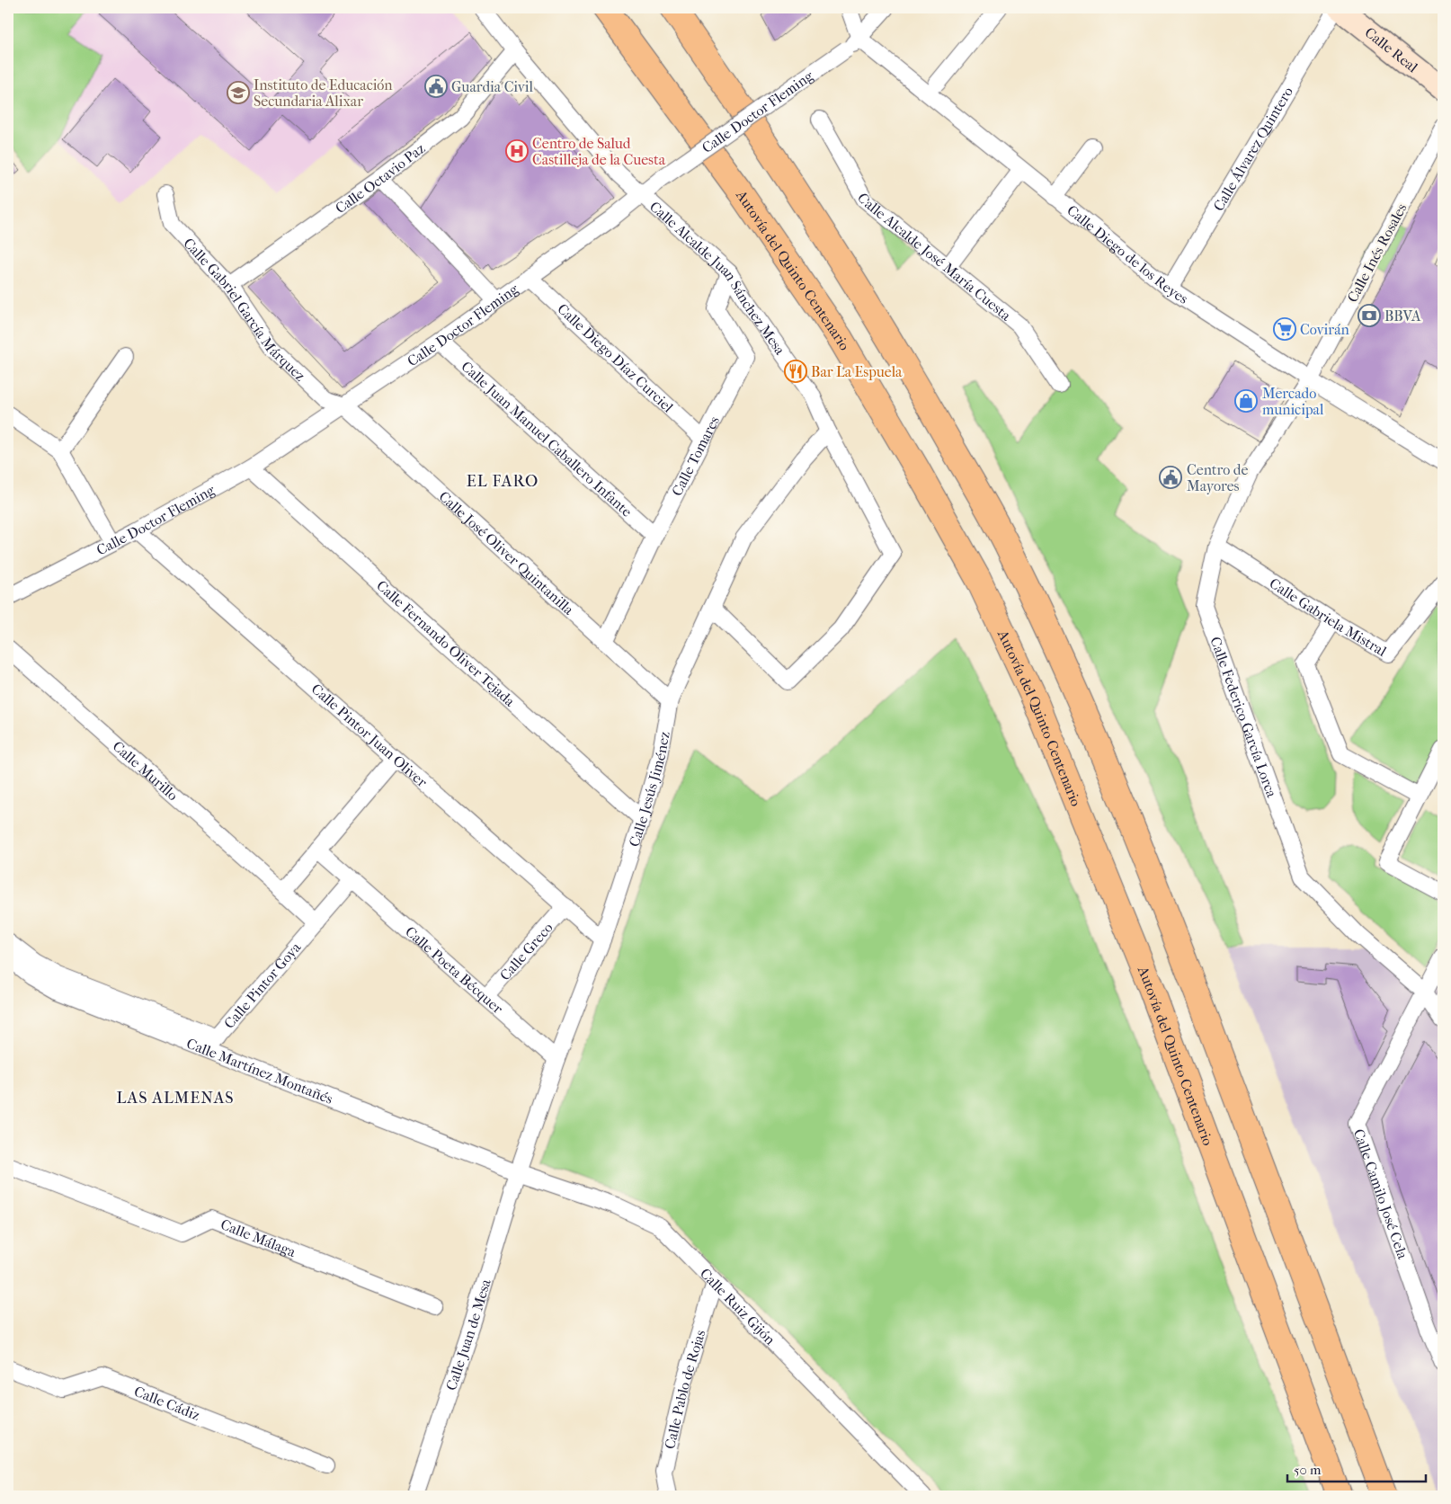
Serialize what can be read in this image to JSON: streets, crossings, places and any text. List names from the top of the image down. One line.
{"streets":{"highway":["Autovía del Quinto Centenario"],"main road":["Calle Real"],"street":["Calle Doctor Fleming","Calle Álvarez Quintero","Calle Octavio Paz","Calle Inés Rosales","Calle Diego de los Reyes","Calle Alcalde José María Cuesta","Calle Alcalde Juan Sánchez Mesa","Calle Gabriel García Márquez","Calle Diego Díaz Curciel","Calle Juan Manuel Caballero Infante","Calle Tomares","Calle José Oliver Quintanilla","Calle Gabriela Mistral","Calle Fernando Oliver Tejada","Calle Federico García Lorca","Calle Pintor Juan Oliver","Calle Murillo","Calle Jesús Jiménez","Calle Greco","Calle Poeta Bécquer","Calle Pintor Goya","Calle Martínez Montañés","Calle Camilo José Cela","Calle Málaga","Calle Ruiz Gijón","Calle Juan de Mesa","Calle Pablo de Rojas","Calle Cádiz"]},"crossings":[["Calle Real","Calle Álvarez Quintero"],["Calle Doctor Fleming","Calle Diego de los Reyes"],["Calle Doctor Fleming","Calle Alcalde Juan Sánchez Mesa"],["Calle Doctor Fleming","Calle Gabriel García Márquez"],["Calle Doctor Fleming","Calle Diego Díaz Curciel"],["Calle Doctor Fleming","Calle Juan Manuel Caballero Infante"],["Calle Doctor Fleming","Calle José Oliver Quintanilla"],["Calle Doctor Fleming","Calle Fernando Oliver Tejada"],["Calle Doctor Fleming","Calle Pintor Juan Oliver"],["Calle Álvarez Quintero","Calle Diego de los Reyes"],["Calle Octavio Paz","Calle Alcalde Juan Sánchez Mesa"],["Calle Octavio Paz","Calle Gabriel García Márquez"],["Calle Inés Rosales","Calle Diego de los Reyes"],["Calle Inés Rosales","Calle Federico García Lorca"],["Calle Diego de los Reyes","Calle Federico García Lorca"],["Calle Alcalde Juan Sánchez Mesa","Calle Tomares"],["Calle Alcalde Juan Sánchez Mesa","Calle Jesús Jiménez"],["Calle Gabriel García Márquez","Calle José Oliver Quintanilla"],["Calle Diego Díaz Curciel","Calle Tomares"],["Calle Juan Manuel Caballero Infante","Calle Tomares"],["Calle Tomares","Calle José Oliver Quintanilla"],["Calle José Oliver Quintanilla","Calle Jesús Jiménez"],["Calle Gabriela Mistral","Calle Federico García Lorca"],["Calle Fernando Oliver Tejada","Calle Jesús Jiménez"],["Calle Federico García Lorca","Calle Camilo José Cela"],["Calle Pintor Juan Oliver","Calle Jesús Jiménez"],["Calle Pintor Juan Oliver","Calle Greco"],["Calle Murillo","Calle Pintor Goya"],["Calle Jesús Jiménez","Calle Poeta Bécquer"],["Calle Jesús Jiménez","Calle Martínez Montañés"],["Calle Jesús Jiménez","Calle Ruiz Gijón"],["Calle Jesús Jiménez","Calle Juan de Mesa"],["Calle Greco","Calle Poeta Bécquer"],["Calle Poeta Bécquer","Calle Pintor Goya"],["Calle Pintor Goya","Calle Martínez Montañés"],["Calle Martínez Montañés","Calle Ruiz Gijón"],["Calle Martínez Montañés","Calle Juan de Mesa"],["Calle Ruiz Gijón","Calle Juan de Mesa"],["Calle Ruiz Gijón","Calle Pablo de Rojas"]],"districts":["EL FARO","LAS ALMENAS"],"places":{"public building":["Guardia Civil","Centro de Mayores"],"school or university":["Instituto de Educación Secundaria Alixar"],"hospital":["Centro de Salud Castilleja de la Cuesta"],"bank":["BBVA"],"supermarket":["Covirán"],"restaurant":["Bar La Espuela"],"shop":["Mercado municipal"]},"scale_bar":"50 m"}
